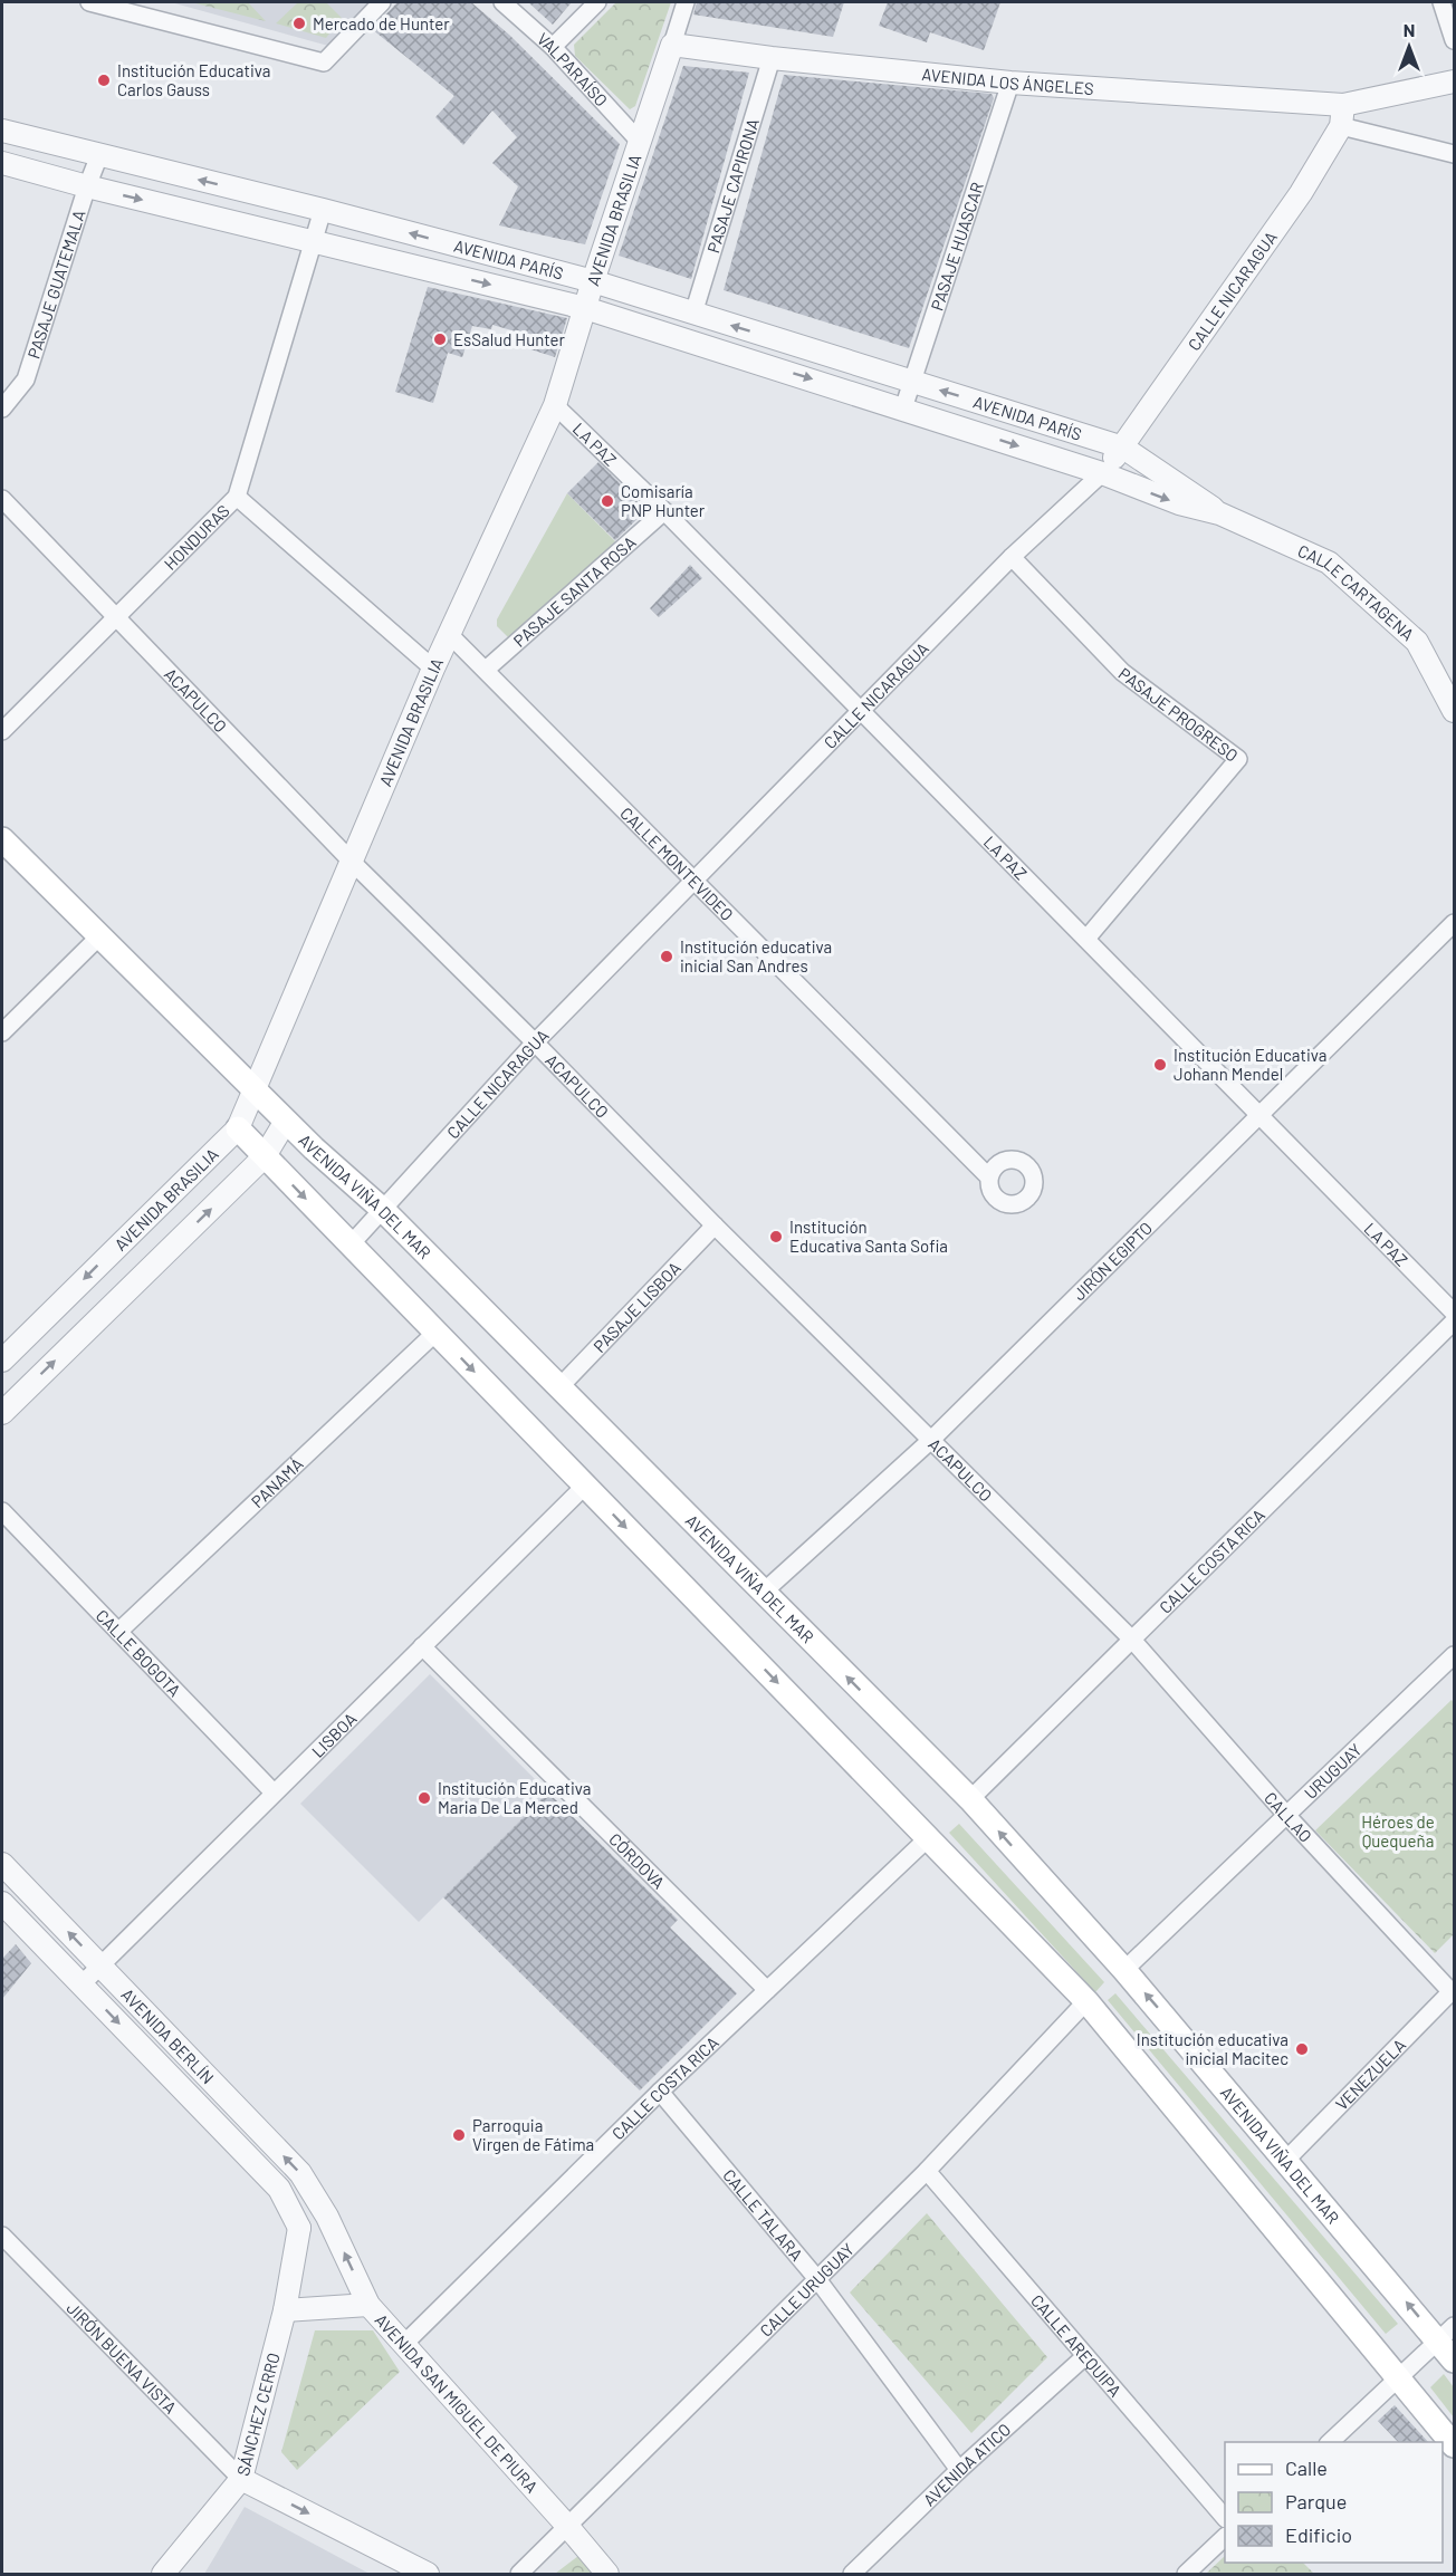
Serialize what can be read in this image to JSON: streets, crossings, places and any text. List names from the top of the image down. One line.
{"streets":{"main road":["AVENIDA VIÑA DEL MAR"],"street":["VALPARAÍSO","AVENIDA LOS ÁNGELES","PASAJE CAPIRONA","AVENIDA BRASILIA","PASAJE HUASCAR","AVENIDA PARÍS","PASAJE GUATEMALA","CALLE NICARAGUA","LA PAZ","HONDURAS","PASAJE SANTA ROSA","CALLE CARTAGENA","ACAPULCO","PASAJE PROGRESO","CALLE MONTEVIDEO","JIRÓN EGIPTO","PASAJE LISBOA","PANAMÁ","CALLE COSTA RICA","CALLE BOGOTA","LISBOA","URUGUAY","CALLAO","CÓRDOVA","AVENIDA BERLÍN","VENEZUELA","CALLE TALARA","CALLE URUGUAY","CALLE AREQUIPA","JIRÓN BUENA VISTA","AVENIDA SAN MIGUEL DE PIURA","SÁNCHEZ CERRO","AVENIDA ATICO"]},"crossings":[["VALPARAÍSO","AVENIDA BRASILIA"],["AVENIDA LOS ÁNGELES","PASAJE CAPIRONA"],["AVENIDA LOS ÁNGELES","AVENIDA BRASILIA"],["AVENIDA LOS ÁNGELES","PASAJE HUASCAR"],["AVENIDA LOS ÁNGELES","CALLE NICARAGUA"],["PASAJE CAPIRONA","AVENIDA PARÍS"],["AVENIDA BRASILIA","AVENIDA PARÍS"],["AVENIDA BRASILIA","LA PAZ"],["AVENIDA BRASILIA","ACAPULCO"],["AVENIDA BRASILIA","CALLE MONTEVIDEO"],["AVENIDA BRASILIA","AVENIDA VIÑA DEL MAR"],["PASAJE HUASCAR","AVENIDA PARÍS"],["AVENIDA PARÍS","PASAJE GUATEMALA"],["AVENIDA PARÍS","CALLE NICARAGUA"],["AVENIDA PARÍS","HONDURAS"],["AVENIDA PARÍS","CALLE CARTAGENA"],["CALLE NICARAGUA","LA PAZ"],["CALLE NICARAGUA","CALLE CARTAGENA"],["CALLE NICARAGUA","ACAPULCO"],["CALLE NICARAGUA","PASAJE PROGRESO"],["CALLE NICARAGUA","CALLE MONTEVIDEO"],["CALLE NICARAGUA","AVENIDA VIÑA DEL MAR"],["LA PAZ","PASAJE SANTA ROSA"],["LA PAZ","PASAJE PROGRESO"],["LA PAZ","JIRÓN EGIPTO"],["HONDURAS","ACAPULCO"],["PASAJE SANTA ROSA","CALLE MONTEVIDEO"],["ACAPULCO","JIRÓN EGIPTO"],["ACAPULCO","PASAJE LISBOA"],["ACAPULCO","CALLE COSTA RICA"],["ACAPULCO","CALLAO"],["AVENIDA VIÑA DEL MAR","JIRÓN EGIPTO"],["AVENIDA VIÑA DEL MAR","PASAJE LISBOA"],["AVENIDA VIÑA DEL MAR","CALLE COSTA RICA"],["AVENIDA VIÑA DEL MAR","URUGUAY"],["AVENIDA VIÑA DEL MAR","VENEZUELA"],["PANAMÁ","CALLE BOGOTA"],["CALLE COSTA RICA","CALLAO"],["CALLE COSTA RICA","CÓRDOVA"],["CALLE COSTA RICA","CALLE TALARA"],["CALLE COSTA RICA","AVENIDA SAN MIGUEL DE PIURA"],["CALLE BOGOTA","LISBOA"],["LISBOA","CÓRDOVA"],["LISBOA","AVENIDA BERLÍN"],["URUGUAY","CALLAO"],["CALLAO","VENEZUELA"],["AVENIDA BERLÍN","AVENIDA SAN MIGUEL DE PIURA"],["AVENIDA BERLÍN","SÁNCHEZ CERRO"],["CALLE TALARA","CALLE URUGUAY"],["CALLE TALARA","AVENIDA ATICO"],["CALLE URUGUAY","CALLE AREQUIPA"],["CALLE URUGUAY","AVENIDA SAN MIGUEL DE PIURA"],["CALLE AREQUIPA","AVENIDA ATICO"],["JIRÓN BUENA VISTA","SÁNCHEZ CERRO"]],"parks":["Héroes de Quequeña"],"places":["Mercado de Hunter","Institución Educativa Carlos Gauss","EsSalud Hunter","Comisaría PNP Hunter","Institución educativa inicial San Andres","Institución Educativa Johann Mendel","Institución Educativa Santa Sofia","Institución Educativa Maria De La Merced","Institución educativa inicial Macitec","Parroquia Virgen de Fátima"],"legend":["Calle","Parque","Edificio"],"north":"top"}
